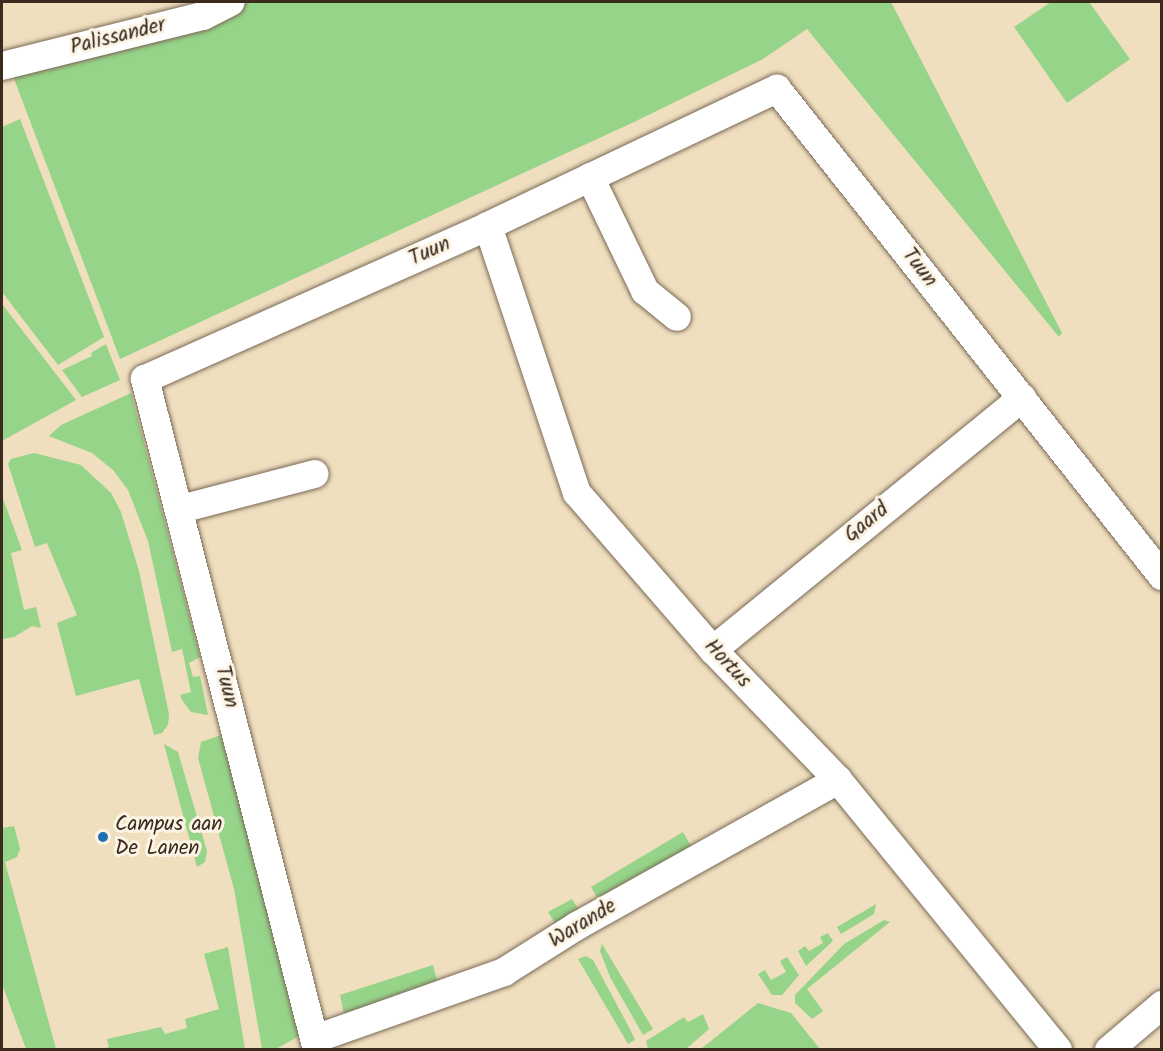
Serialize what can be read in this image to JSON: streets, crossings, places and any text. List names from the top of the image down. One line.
{"streets":{"street":["Palissander","Tuun","Gaard","Hortus","Warande"]},"crossings":[["Tuun","Gaard"],["Tuun","Hortus"],["Tuun","Warande"],["Gaard","Hortus"],["Hortus","Warande"]],"places":["Campus aan De Lanen"]}
